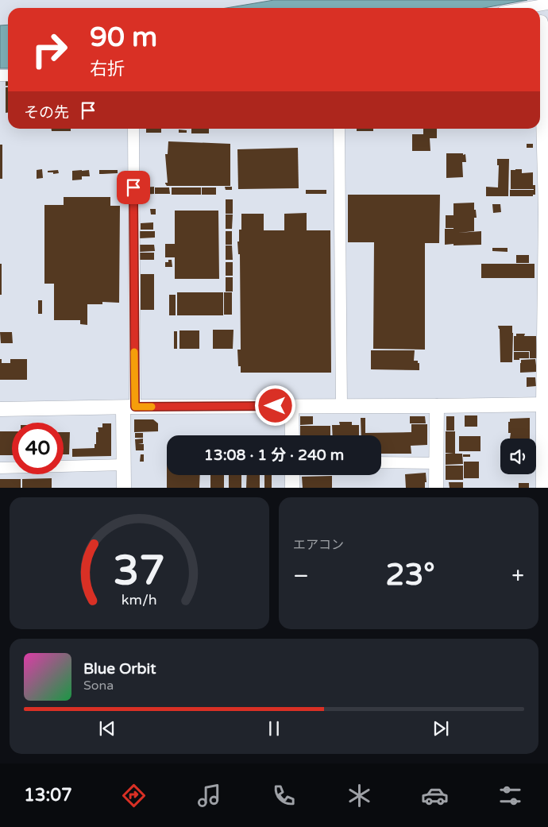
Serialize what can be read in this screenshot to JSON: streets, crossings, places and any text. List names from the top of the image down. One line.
{"page":{"turn":["90 m","右折"],"then":"その先","limit":"40","trip":"13:08 · 1 分 · 240 m","tile":"エアコン","heat":["−","23°","+"],"song":["Blue Orbit","Sona"],"tabs":"13:07","gauge":["37","km/h"]}}
